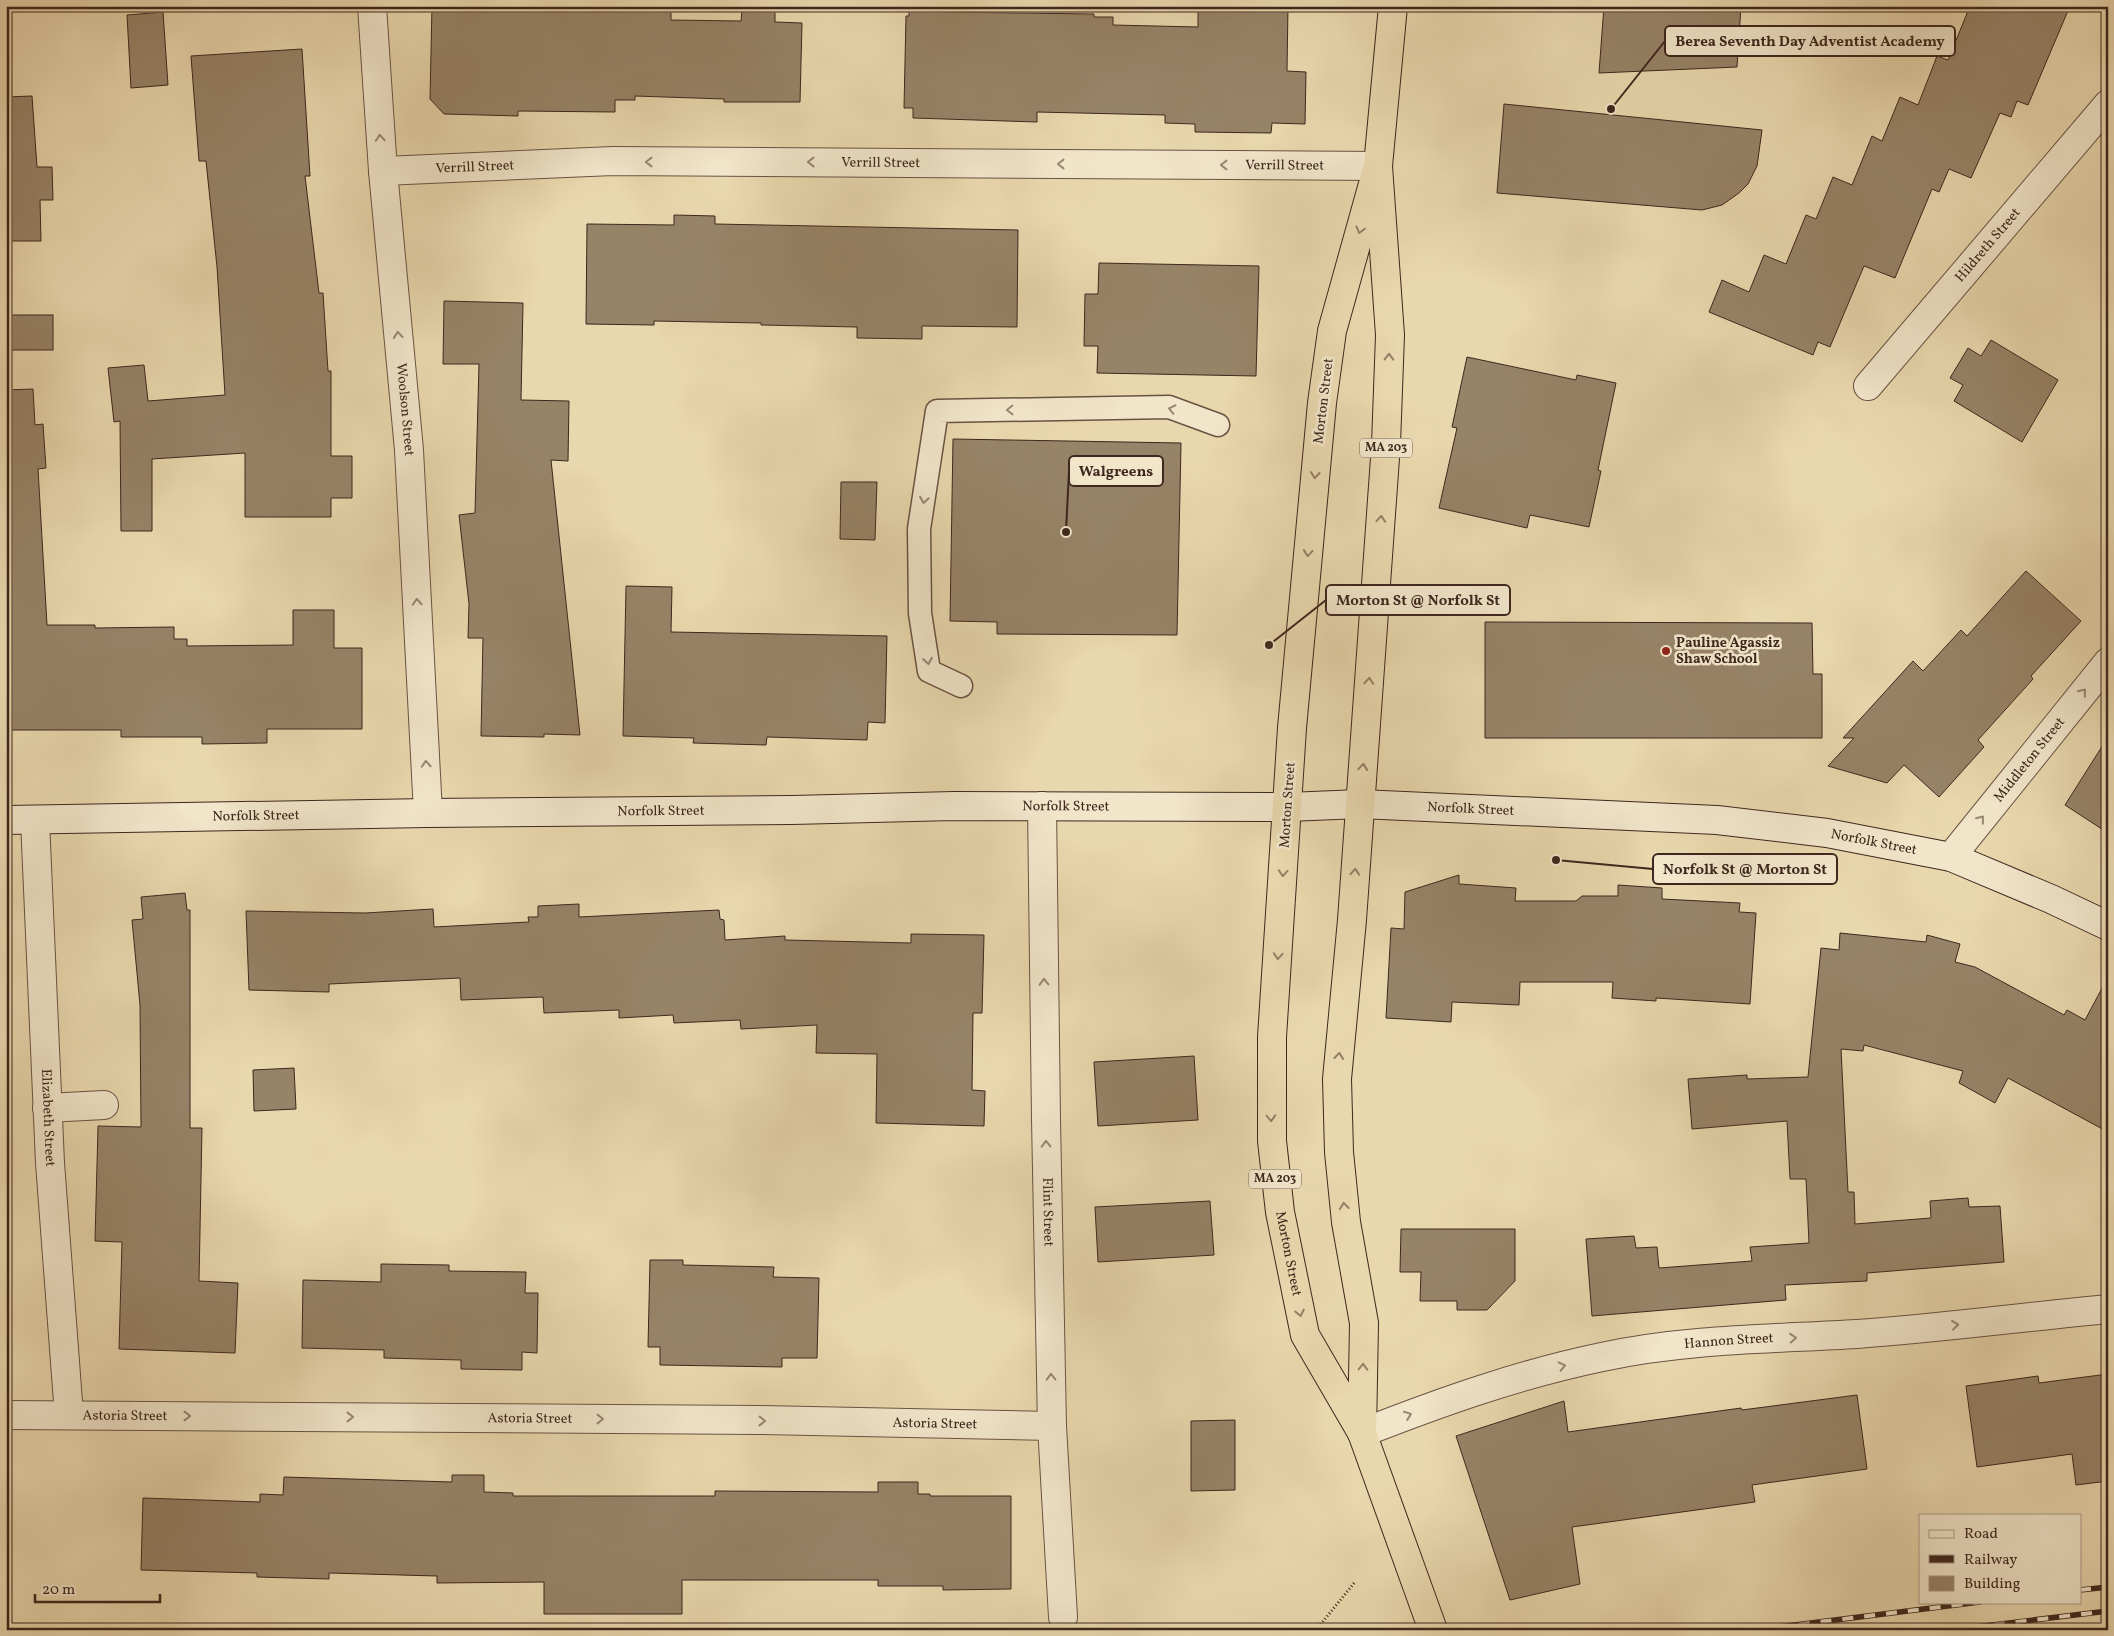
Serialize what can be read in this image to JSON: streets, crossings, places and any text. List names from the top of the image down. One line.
{"streets":{"highway":["Morton Street","MA 203"],"street":["Verrill Street","Hildreth Street","Woolson Street","Middleton Street","Norfolk Street","Elizabeth Street","Flint Street","Hannon Street","Astoria Street"]},"crossings":[["Verrill Street","Morton Street"],["Verrill Street","Woolson Street"],["Morton Street","Norfolk Street"],["Morton Street","Hannon Street"],["Woolson Street","Norfolk Street"],["Middleton Street","Norfolk Street"],["Norfolk Street","Elizabeth Street"],["Norfolk Street","Flint Street"],["Elizabeth Street","Astoria Street"],["Flint Street","Astoria Street"]],"one_way":["Verrill Street","Woolson Street","Middleton Street","Flint Street","Hannon Street","Astoria Street"],"places":["Berea Seventh Day Adventist Academy","Walgreens","Morton St @ Norfolk St","Pauline Agassiz Shaw School","Norfolk St @ Morton St"],"legend":["Road","Railway","Building"],"scale_bar":"20 m"}
